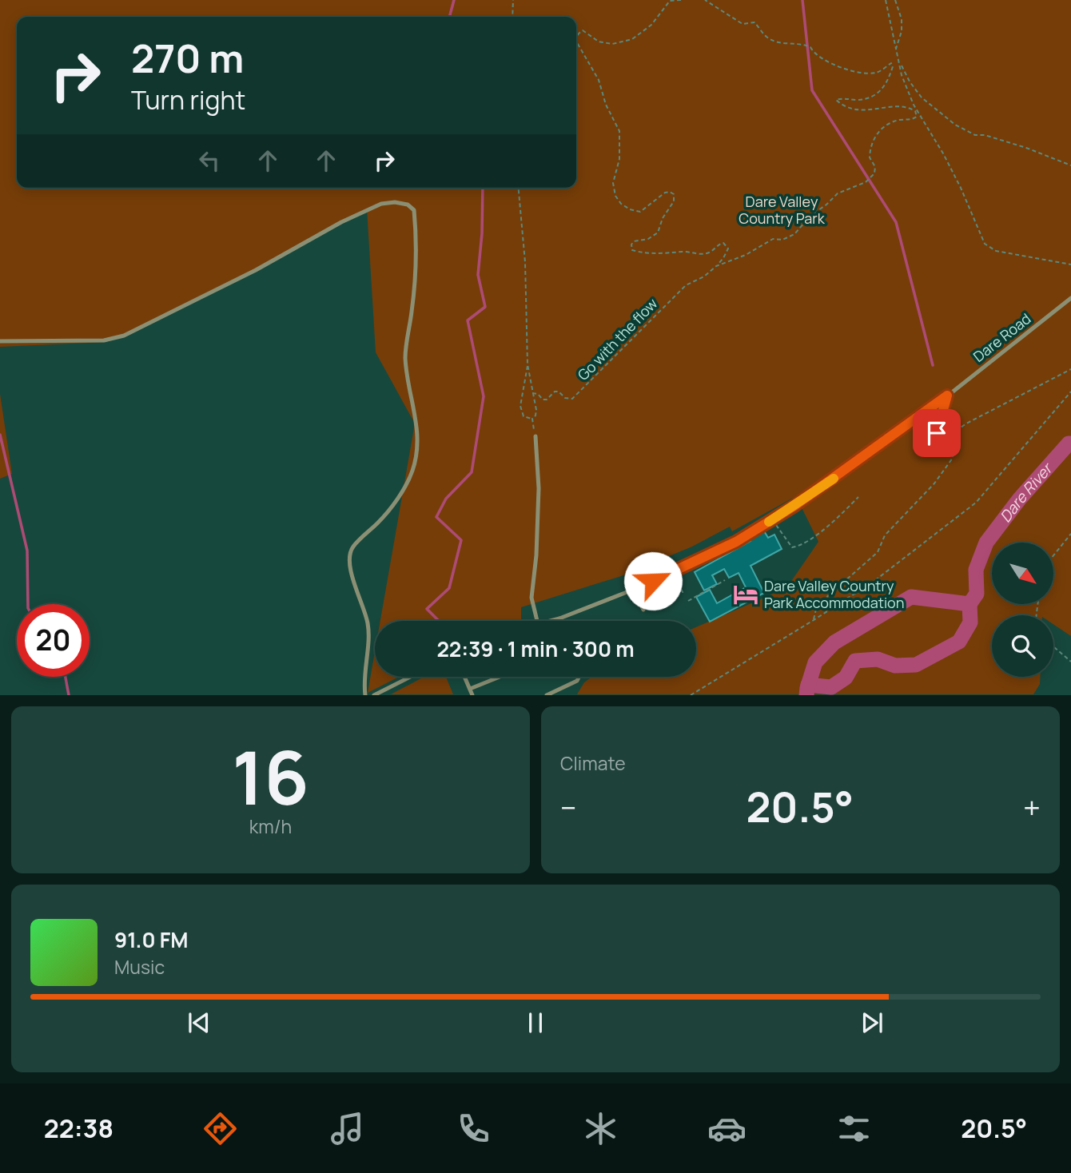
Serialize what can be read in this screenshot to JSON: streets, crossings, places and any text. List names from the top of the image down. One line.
{"streets":{"lane":["Dare Road"],"path":["Go with the flow"]},"water":["Dare River"],"parks":["Dare Valley Country Park"],"places":{"hotel":["Dare Valley Country Park Accommodation"]},"north":"bottom right","page":{"turn":["270 m","Turn right"],"limit":"20","trip":"22:39 · 1 min · 300 m","tile":[["16","km/h"],"Climate"],"heat":["−","20.5°","+"],"song":["91.0 FM","Music"],"tabs":["22:38","20.5°"]}}
